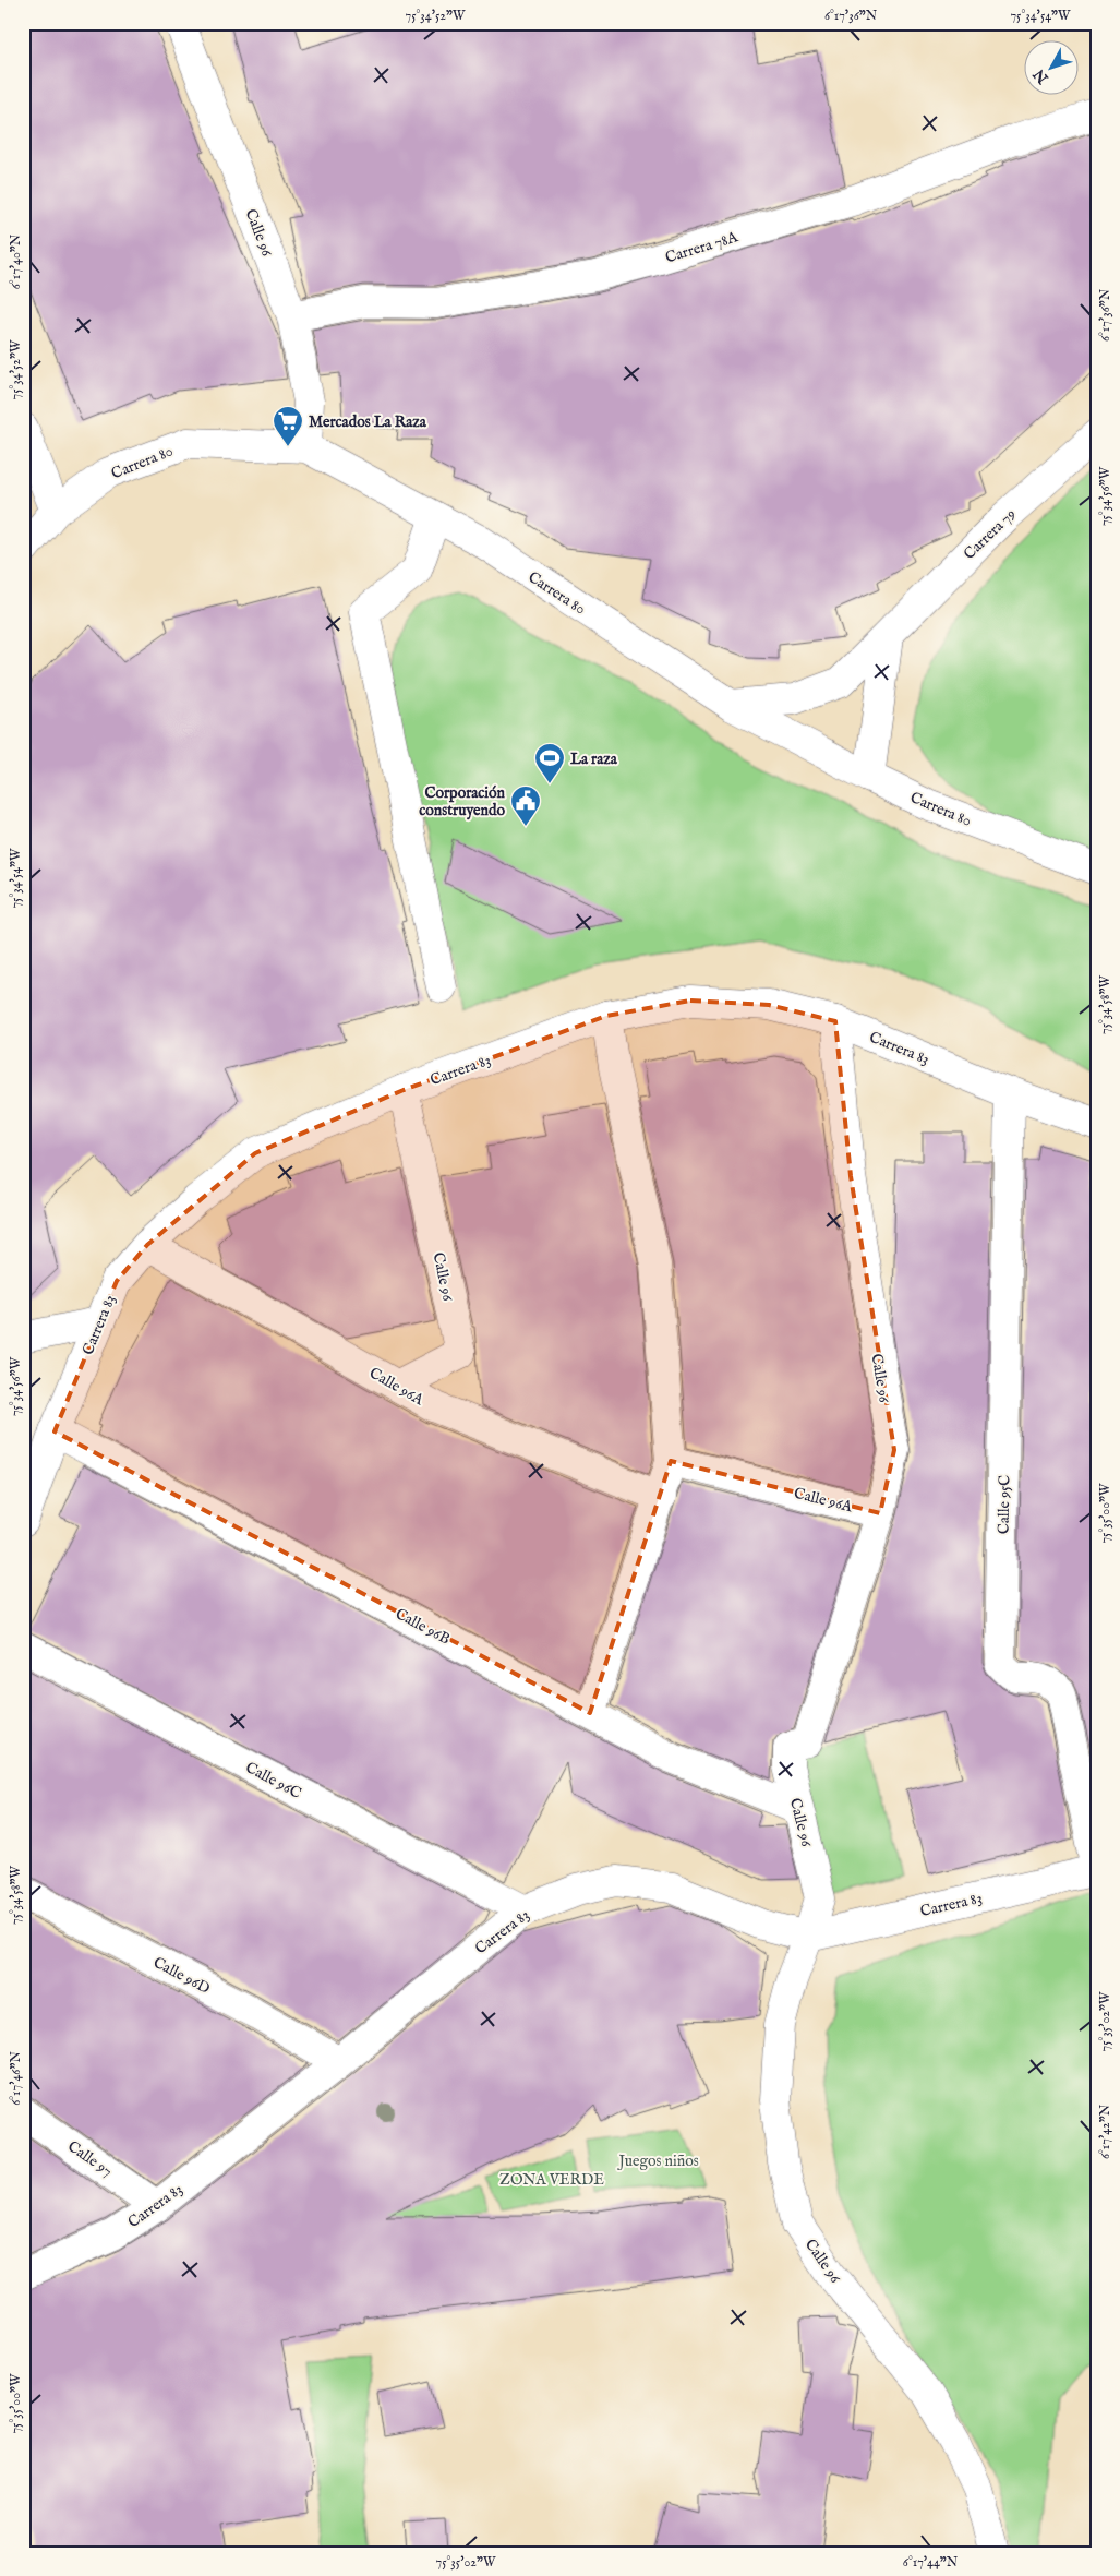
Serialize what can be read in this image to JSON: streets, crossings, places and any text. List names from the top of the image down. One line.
{"streets":{"street":["Calle 96","Carrera 78A","Carrera 80","Carrera 79","Carrera 83","Calle 96A","Calle 95C","Calle 96B","Calle 96C","Calle 96D","Calle 97"]},"crossings":[["Calle 96","Carrera 78A"],["Calle 96","Carrera 80"],["Calle 96","Carrera 83"],["Calle 96","Calle 96A"],["Calle 96","Calle 96B"],["Carrera 80","Carrera 79"],["Carrera 83","Calle 96A"],["Carrera 83","Calle 95C"],["Carrera 83","Calle 96B"],["Carrera 83","Calle 96C"],["Carrera 83","Calle 96D"],["Carrera 83","Calle 97"]],"parks":["Juegos niños","ZONA VERDE"],"places":{"supermarket":["Mercados La Raza"],"sports":["La raza"],"public building":["Corporación construyendo"]},"north":"bottom left","coordinates":["75°34'52\"W","6°17'36\"N","75°34'54\"W","6°17'40\"N","75°34'56\"W","75°34'58\"W","75°35'00\"W","75°35'02\"W","6°17'46\"N","6°17'42\"N","6°17'44\"N"]}
